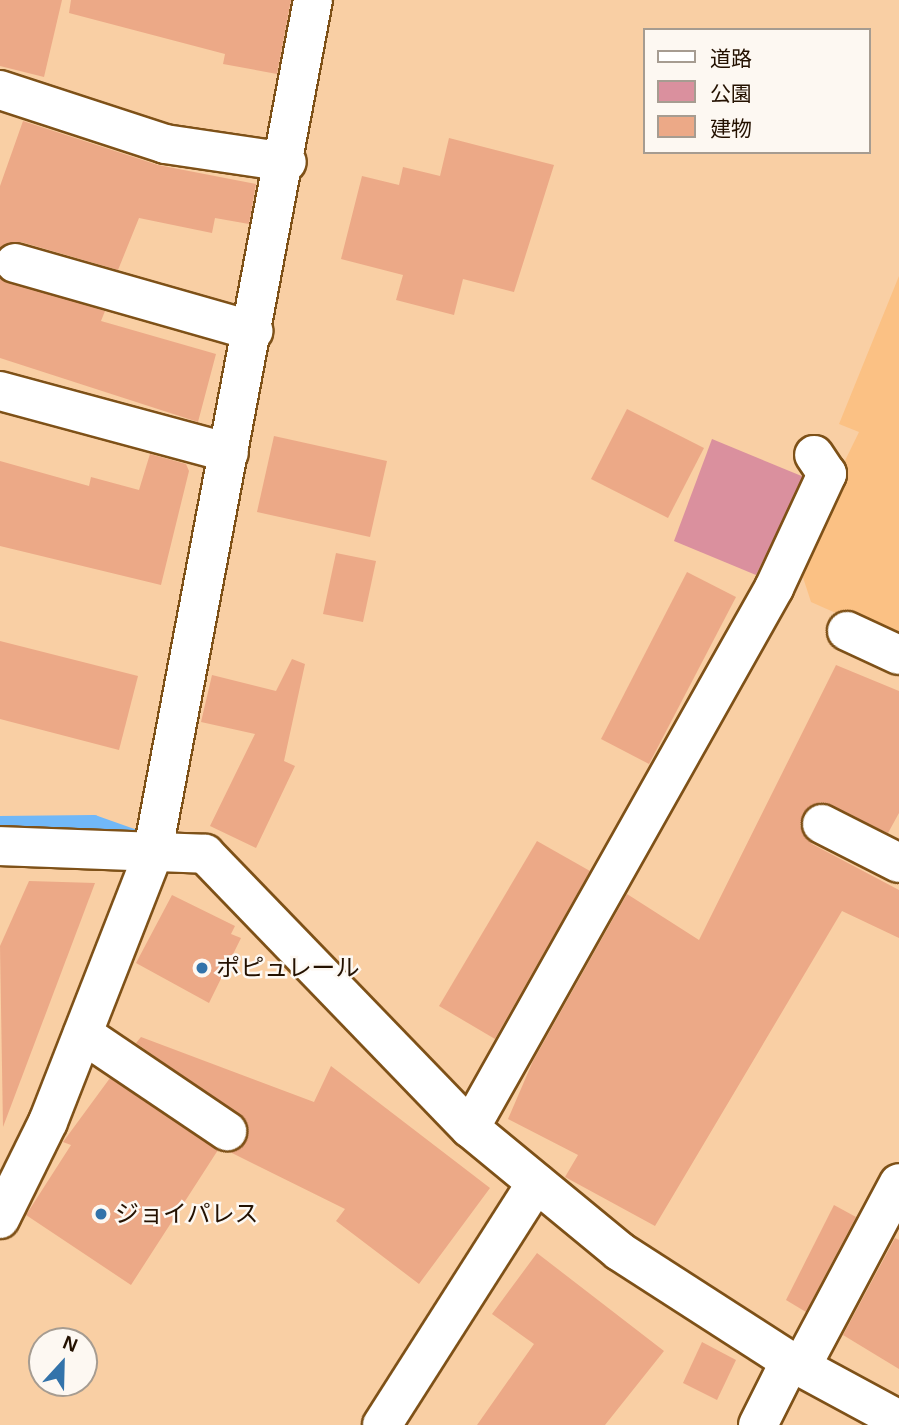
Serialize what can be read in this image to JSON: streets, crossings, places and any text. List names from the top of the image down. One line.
{"places":["ポピュレール","ジョイパレス"],"legend":["道路","公園","建物"],"north":"top"}
